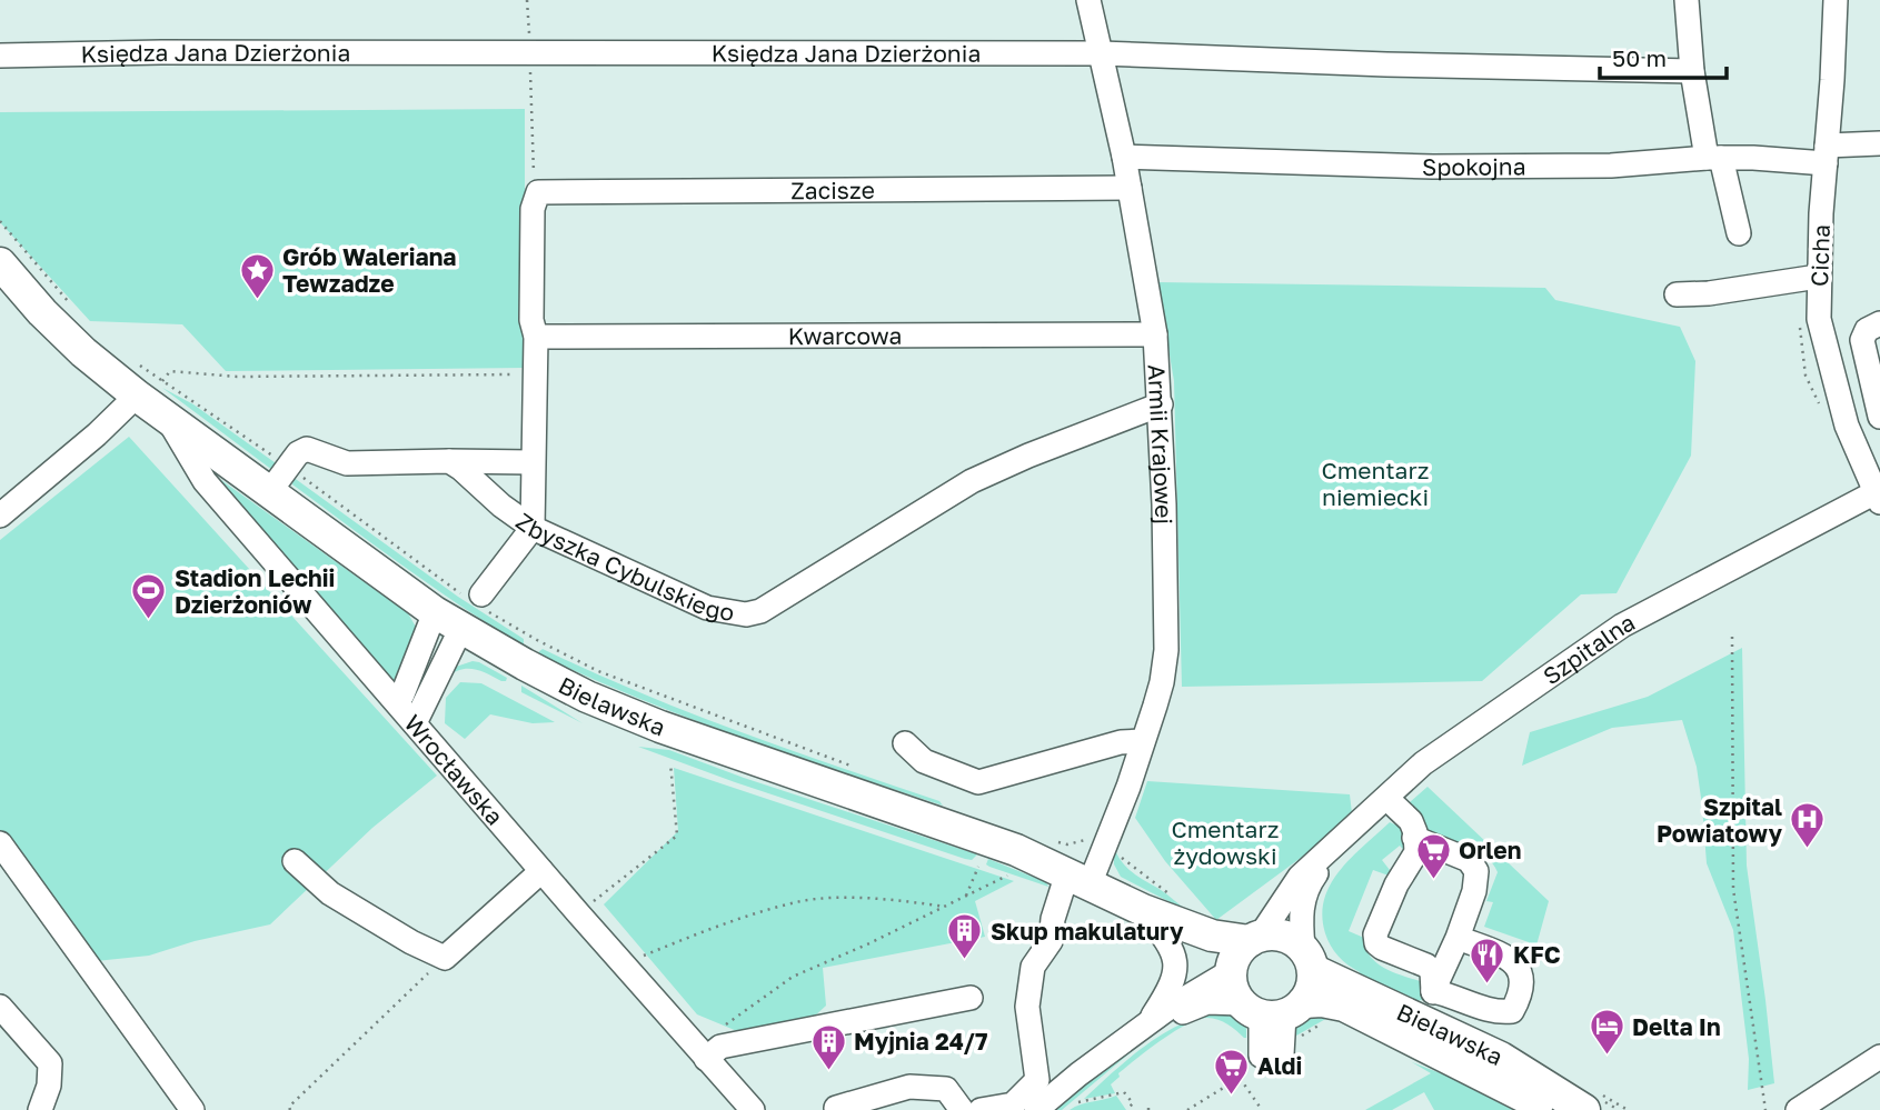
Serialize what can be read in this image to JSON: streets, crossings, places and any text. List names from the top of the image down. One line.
{"streets":{"main road":["Bielawska"],"street":["Księdza Jana Dzierżonia","Spokojna","Zacisze","Cicha","Kwarcowa","Armii Krajowej","Zbyszka Cybulskiego","Szpitalna","Wrocławska"]},"crossings":[["Księdza Jana Dzierżonia","Armii Krajowej"],["Spokojna","Cicha"],["Spokojna","Armii Krajowej"],["Zacisze","Armii Krajowej"],["Cicha","Szpitalna"],["Kwarcowa","Armii Krajowej"],["Armii Krajowej","Zbyszka Cybulskiego"],["Armii Krajowej","Bielawska"],["Szpitalna","Bielawska"],["Bielawska","Wrocławska"]],"parks":["Cmentarz niemiecki","Cmentarz żydowski"],"places":{"place":["Grób Waleriana Tewzadze"],"sports":["Stadion Lechii Dzierżoniów"],"hospital":["Szpital Powiatowy"],"supermarket":["Orlen","Aldi"],"building":["Skup makulatury","Myjnia 24/7"],"restaurant":["KFC"],"hotel":["Delta In"]},"scale_bar":"50 m"}
